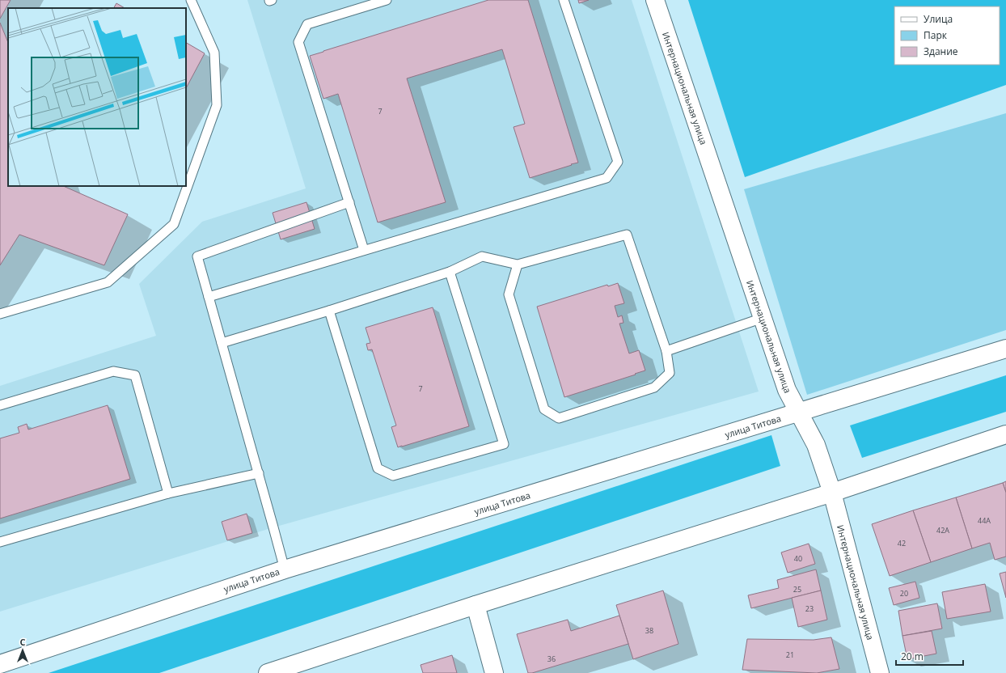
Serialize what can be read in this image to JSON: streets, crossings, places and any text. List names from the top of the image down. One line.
{"streets":{"street":["Интернациональная улица","улица Титова"]},"crossings":[["Интернациональная улица","улица Титова"]],"house_numbers":["7","7","44А","42А","42","40","25","20","23","38","21","36"],"legend":["Улица","Парк","Здание"],"scale_bar":"20 m","north":"top"}
